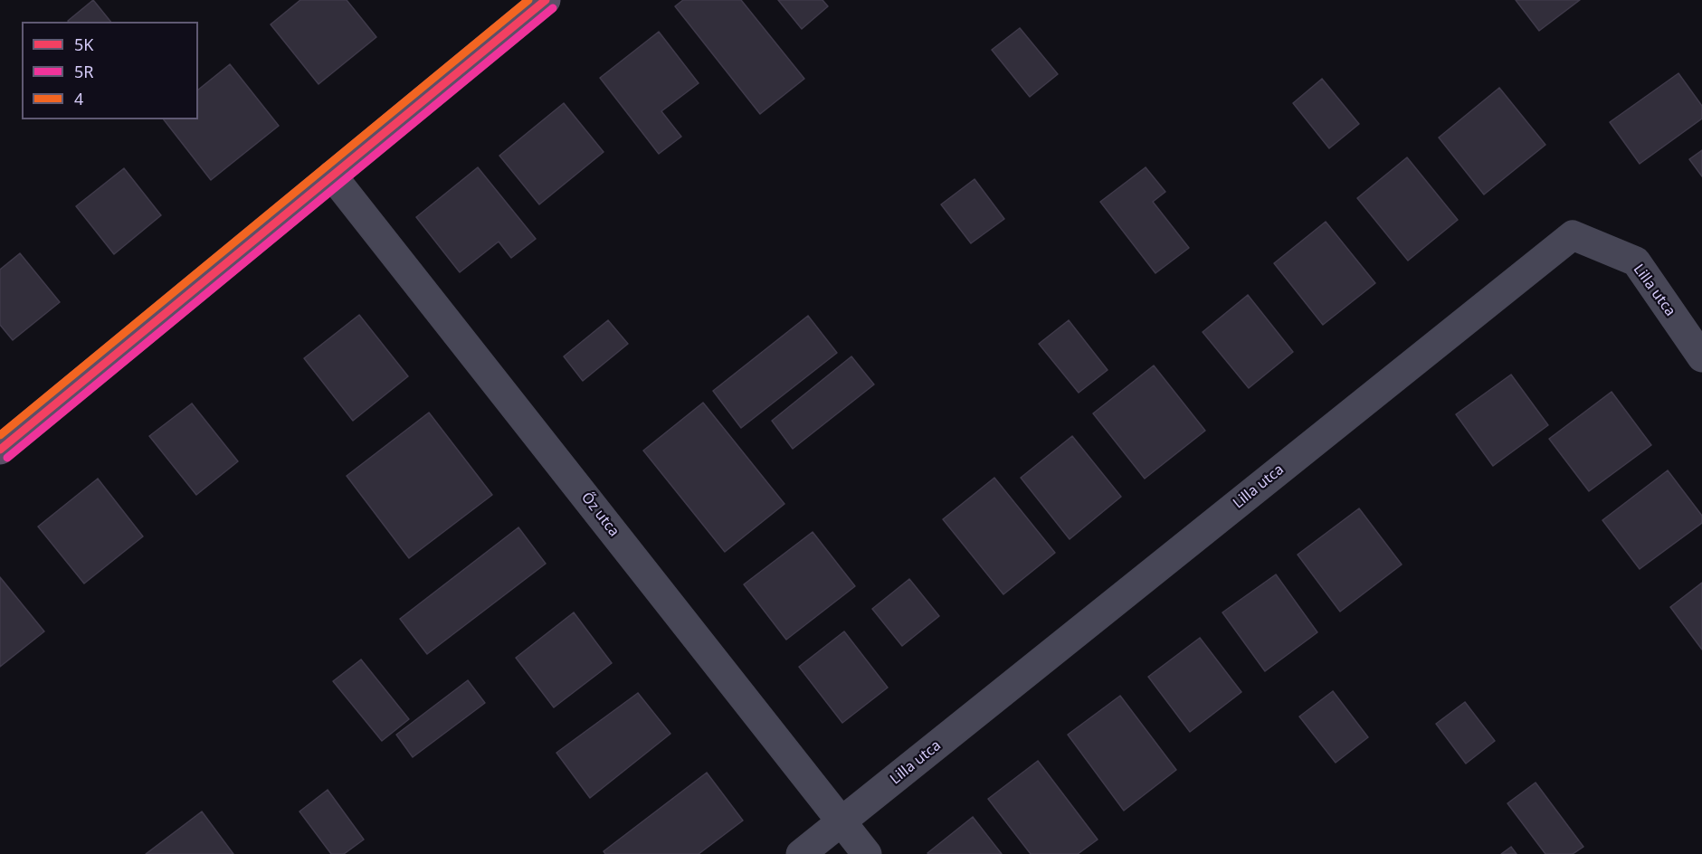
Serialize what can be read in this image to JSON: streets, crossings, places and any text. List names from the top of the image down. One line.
{"streets":{"street":["Lilla utca","Őz utca"]},"crossings":[["Lilla utca","Őz utca"]],"lines":["transit line 5K","transit line 4","transit line 5R"],"legend":["5K","5R","4"]}
